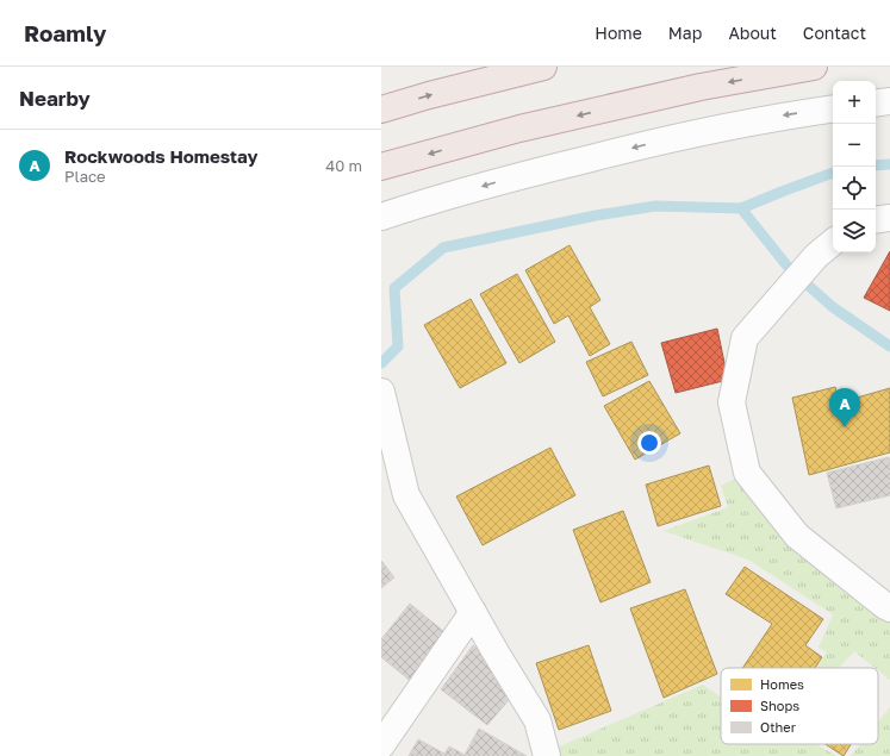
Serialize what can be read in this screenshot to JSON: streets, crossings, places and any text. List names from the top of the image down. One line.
{"legend":["Homes","Shops","Other"],"page":{"header":"Roamly","nav":["Home","Map","About","Contact"],"heading":"Nearby","map_buttons":["+","−"],"list":[{"mark":"A","name":"Rockwoods Homestay","note":"Place","value":"40 m"}],"pins":"A"}}
